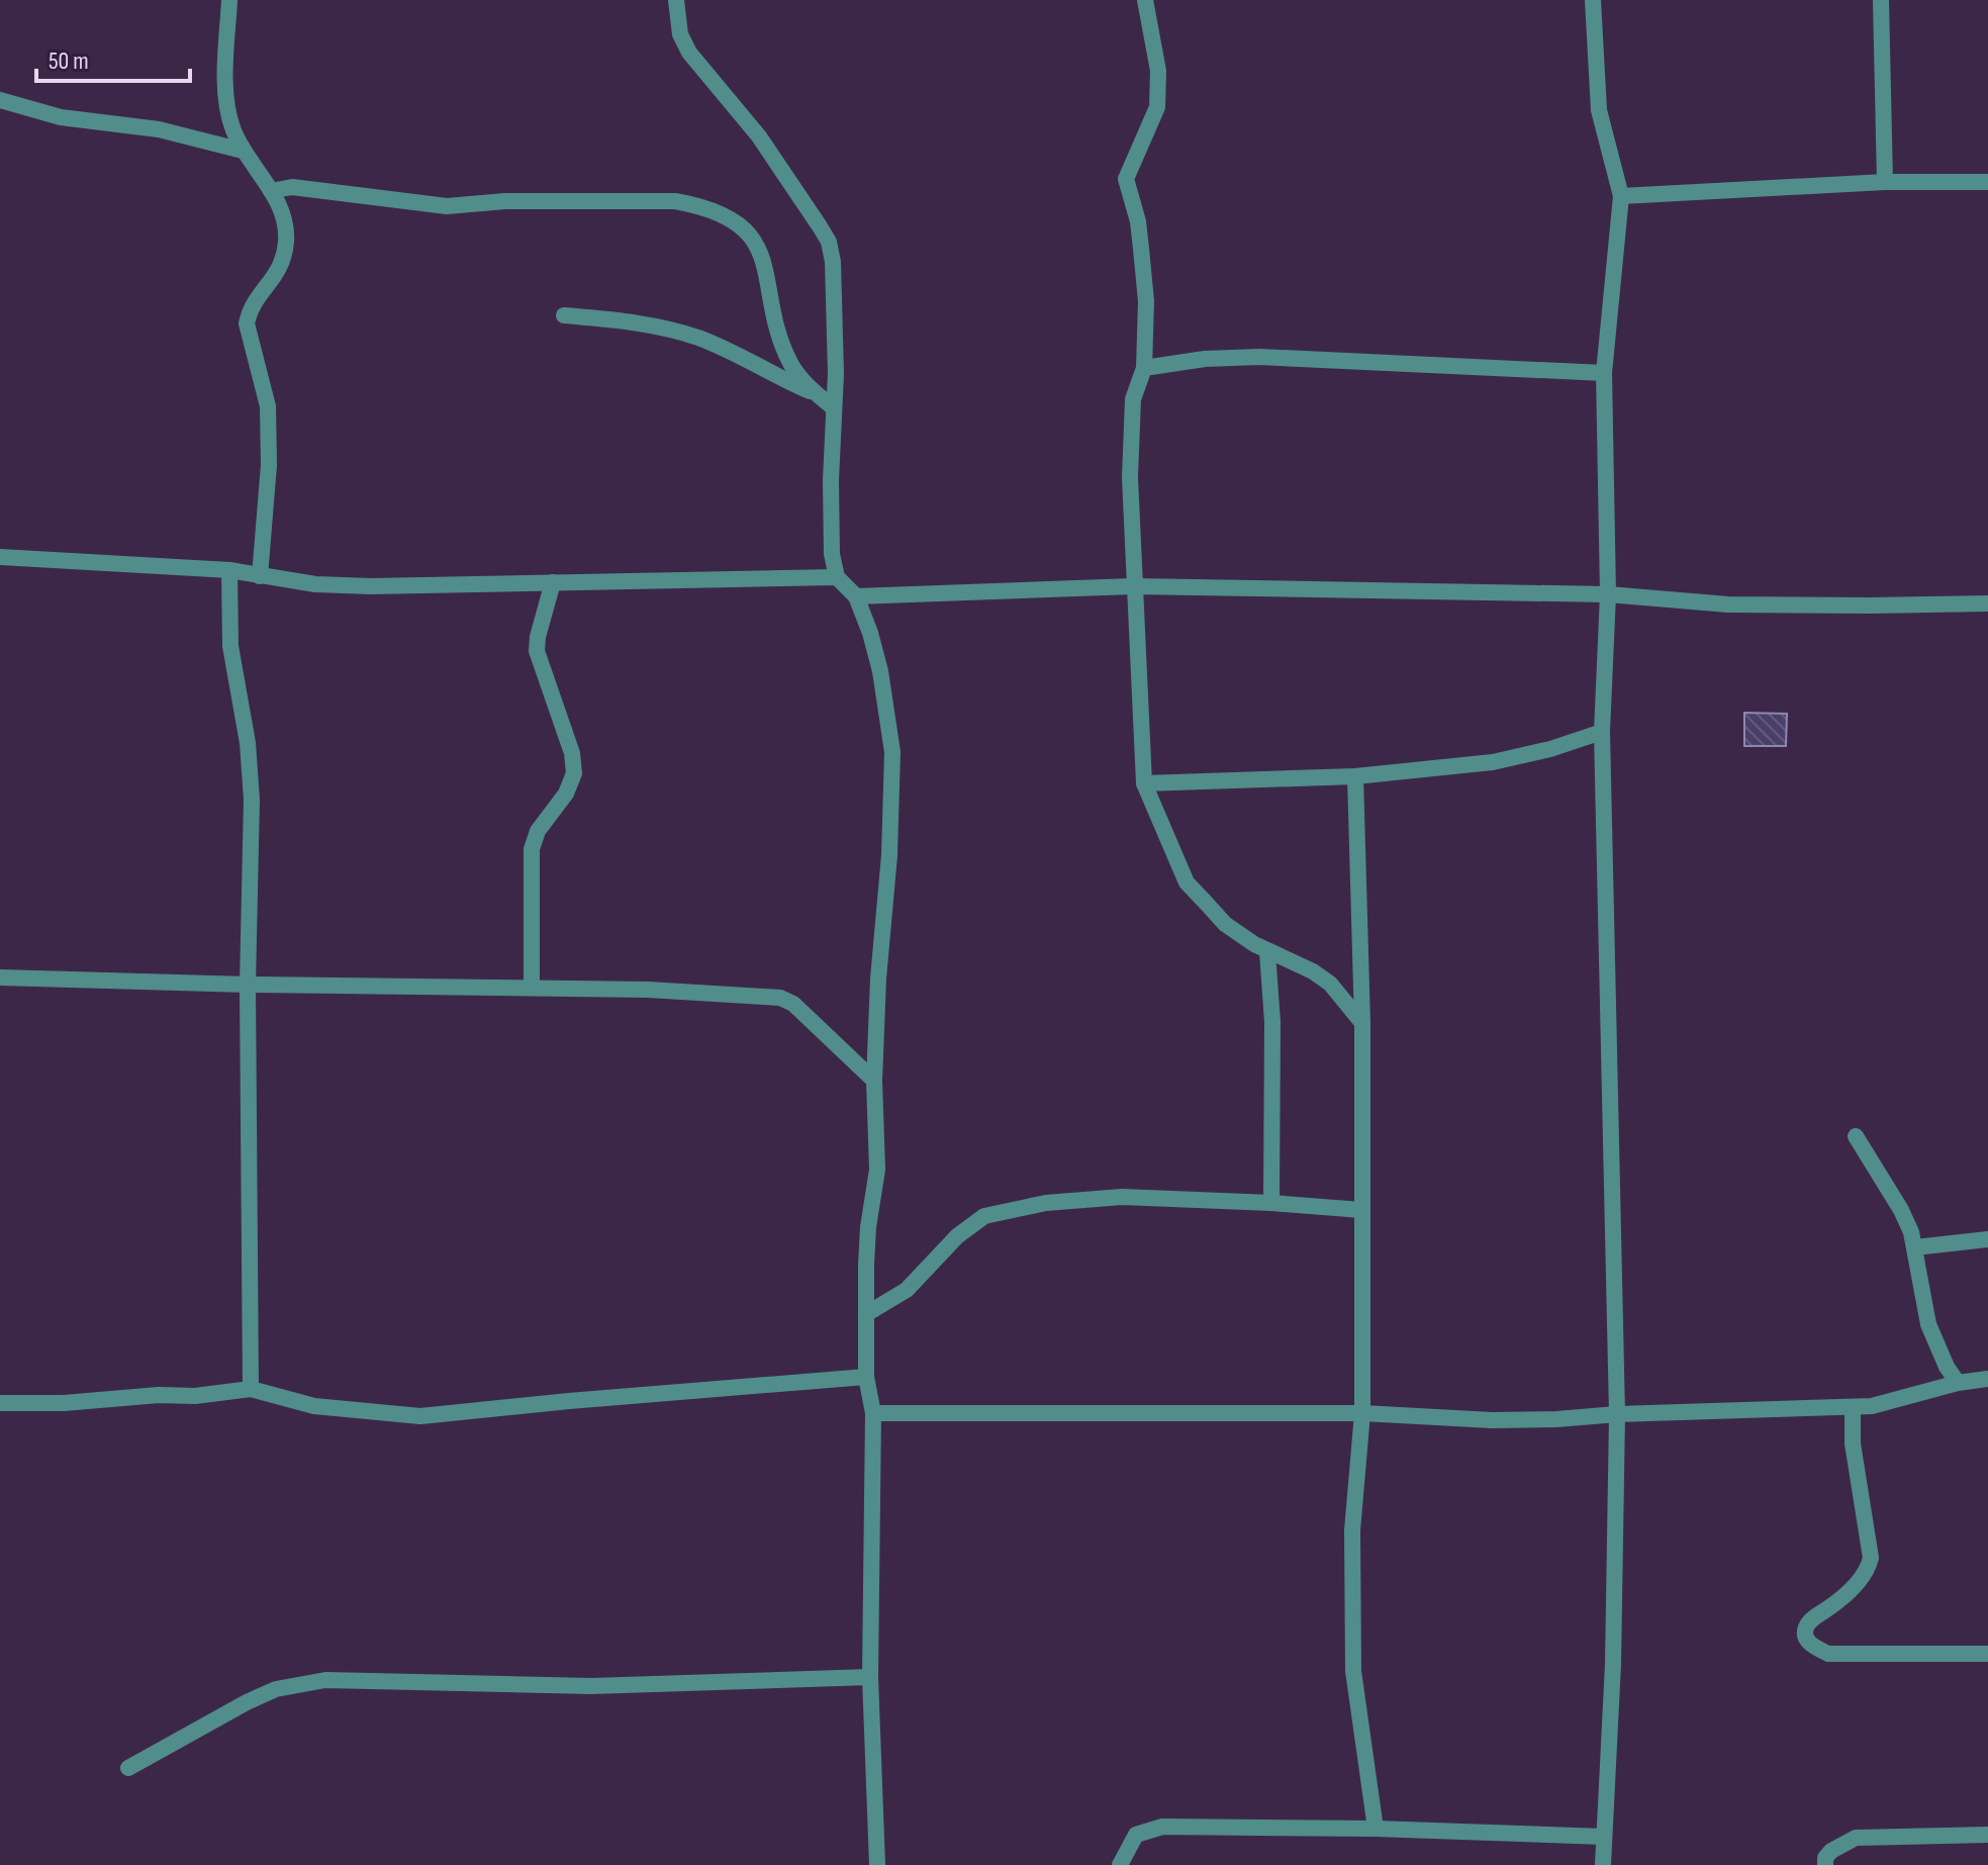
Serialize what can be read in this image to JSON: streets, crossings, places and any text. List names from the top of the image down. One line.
{"scale_bar":"50 m"}
